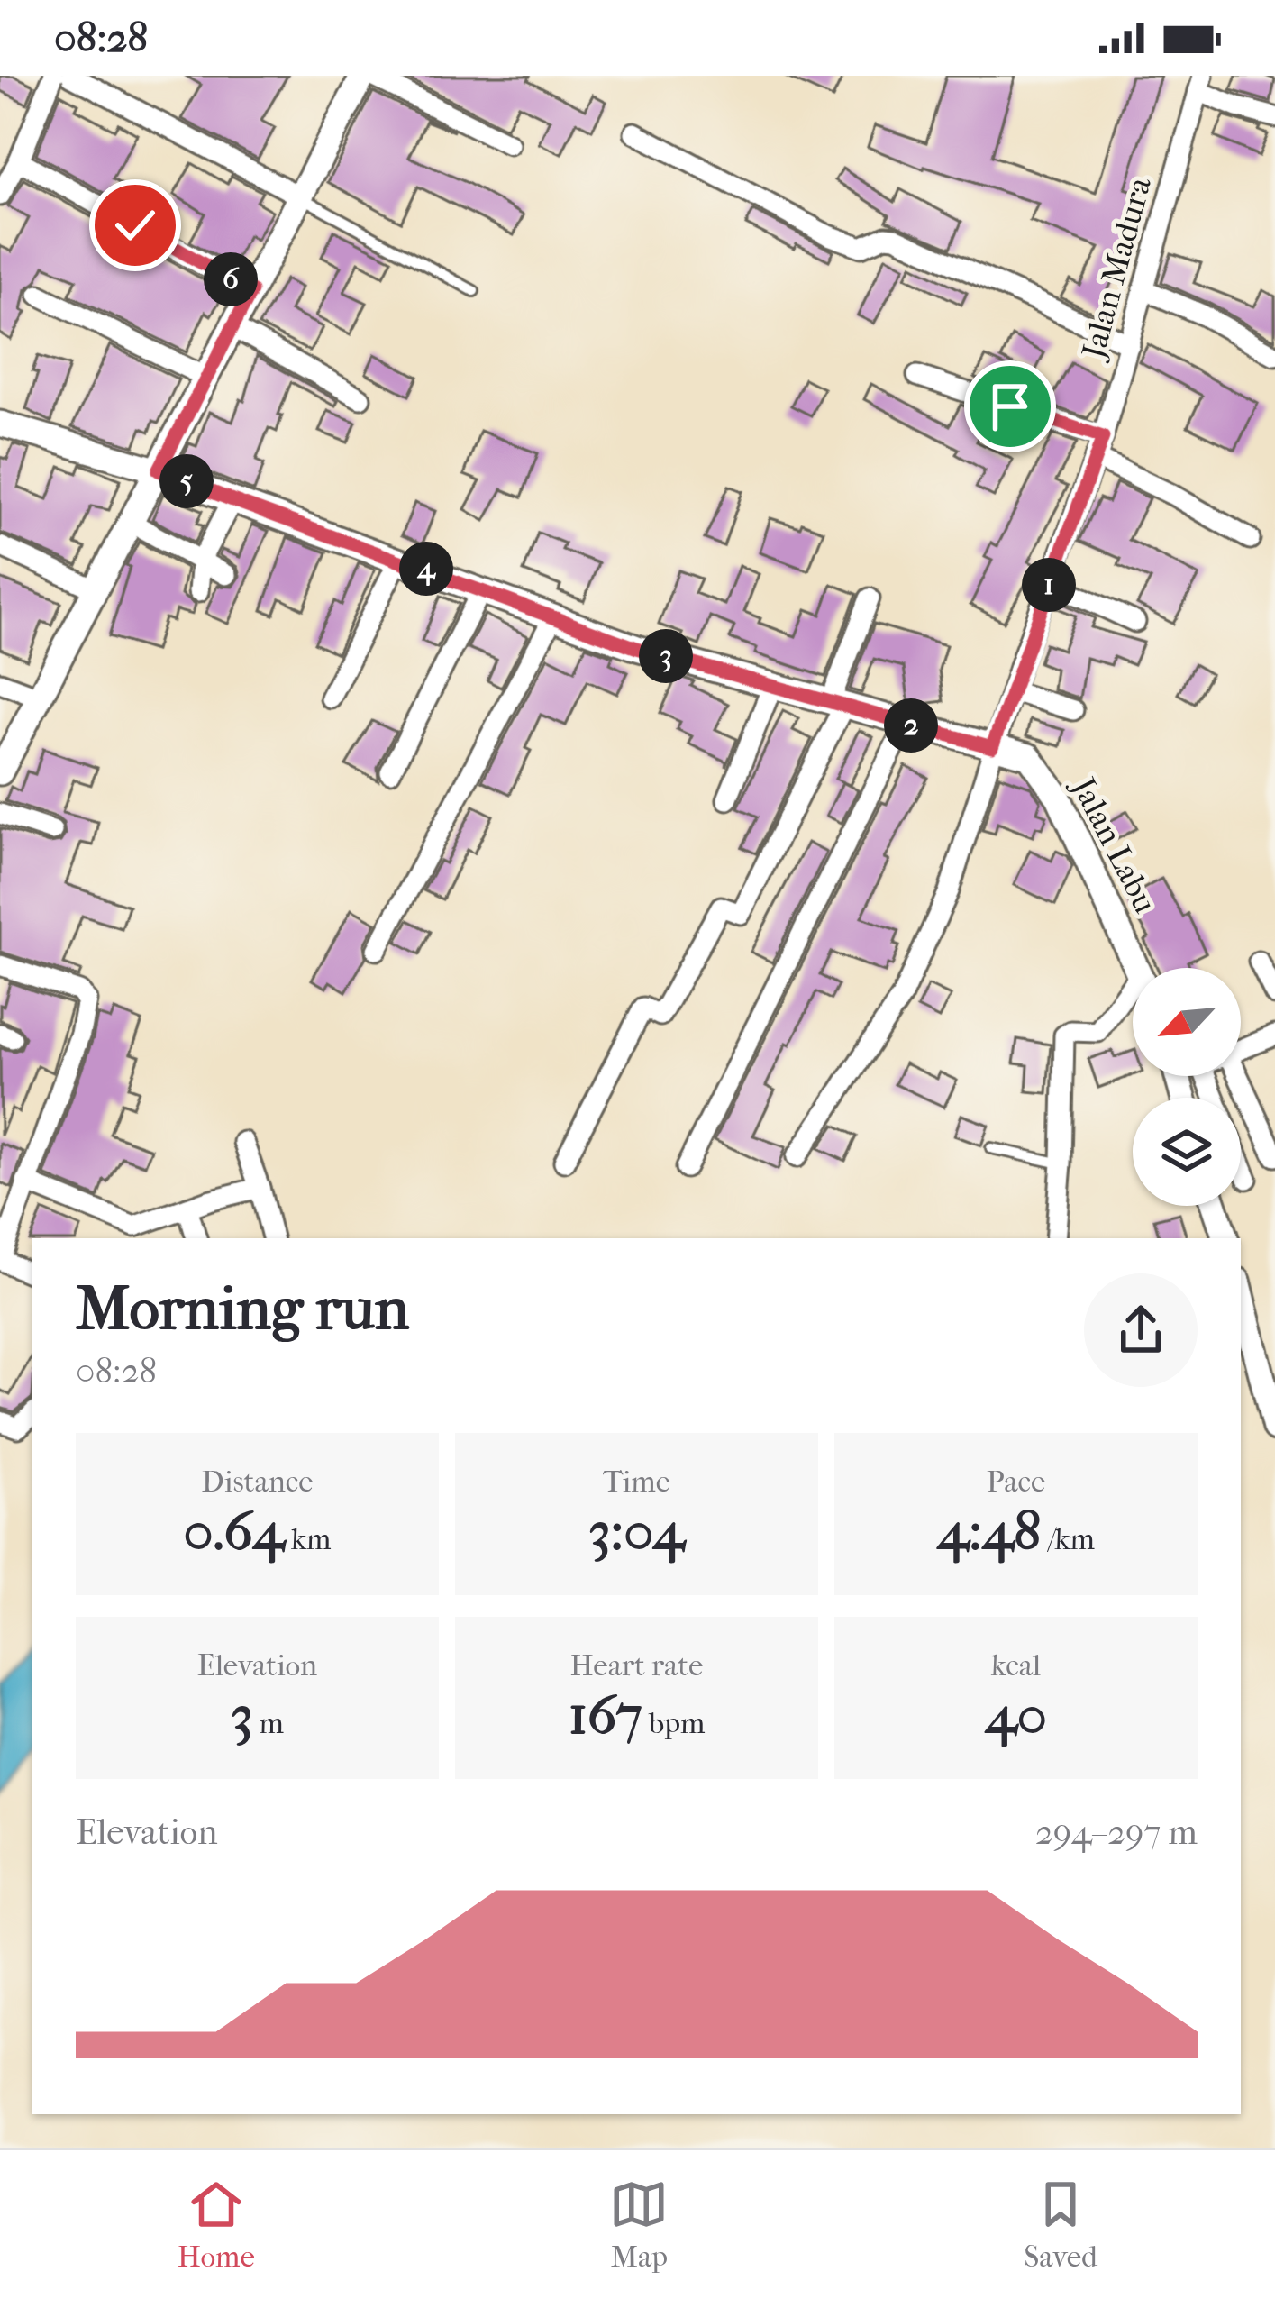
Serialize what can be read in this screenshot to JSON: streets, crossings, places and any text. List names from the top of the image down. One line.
{"streets":{"street":["Jalan Madura","Jalan Labu"]},"crossings":[["Jalan Madura","Jalan Labu"]],"north":"bottom left","page":{"status":"08:28","pins":["6","5","4","1","3","2"],"heading":["Morning run","08:28"],"stats":[["Distance","0.64 km"],["Time","3:04"],["Pace","4:48 /km"],["Elevation","3 m"],["Heart rate","167 bpm"],["kcal","40"]],"chart":["Elevation","294–297 m"],"tabs":["Home","Map","Saved"]}}
